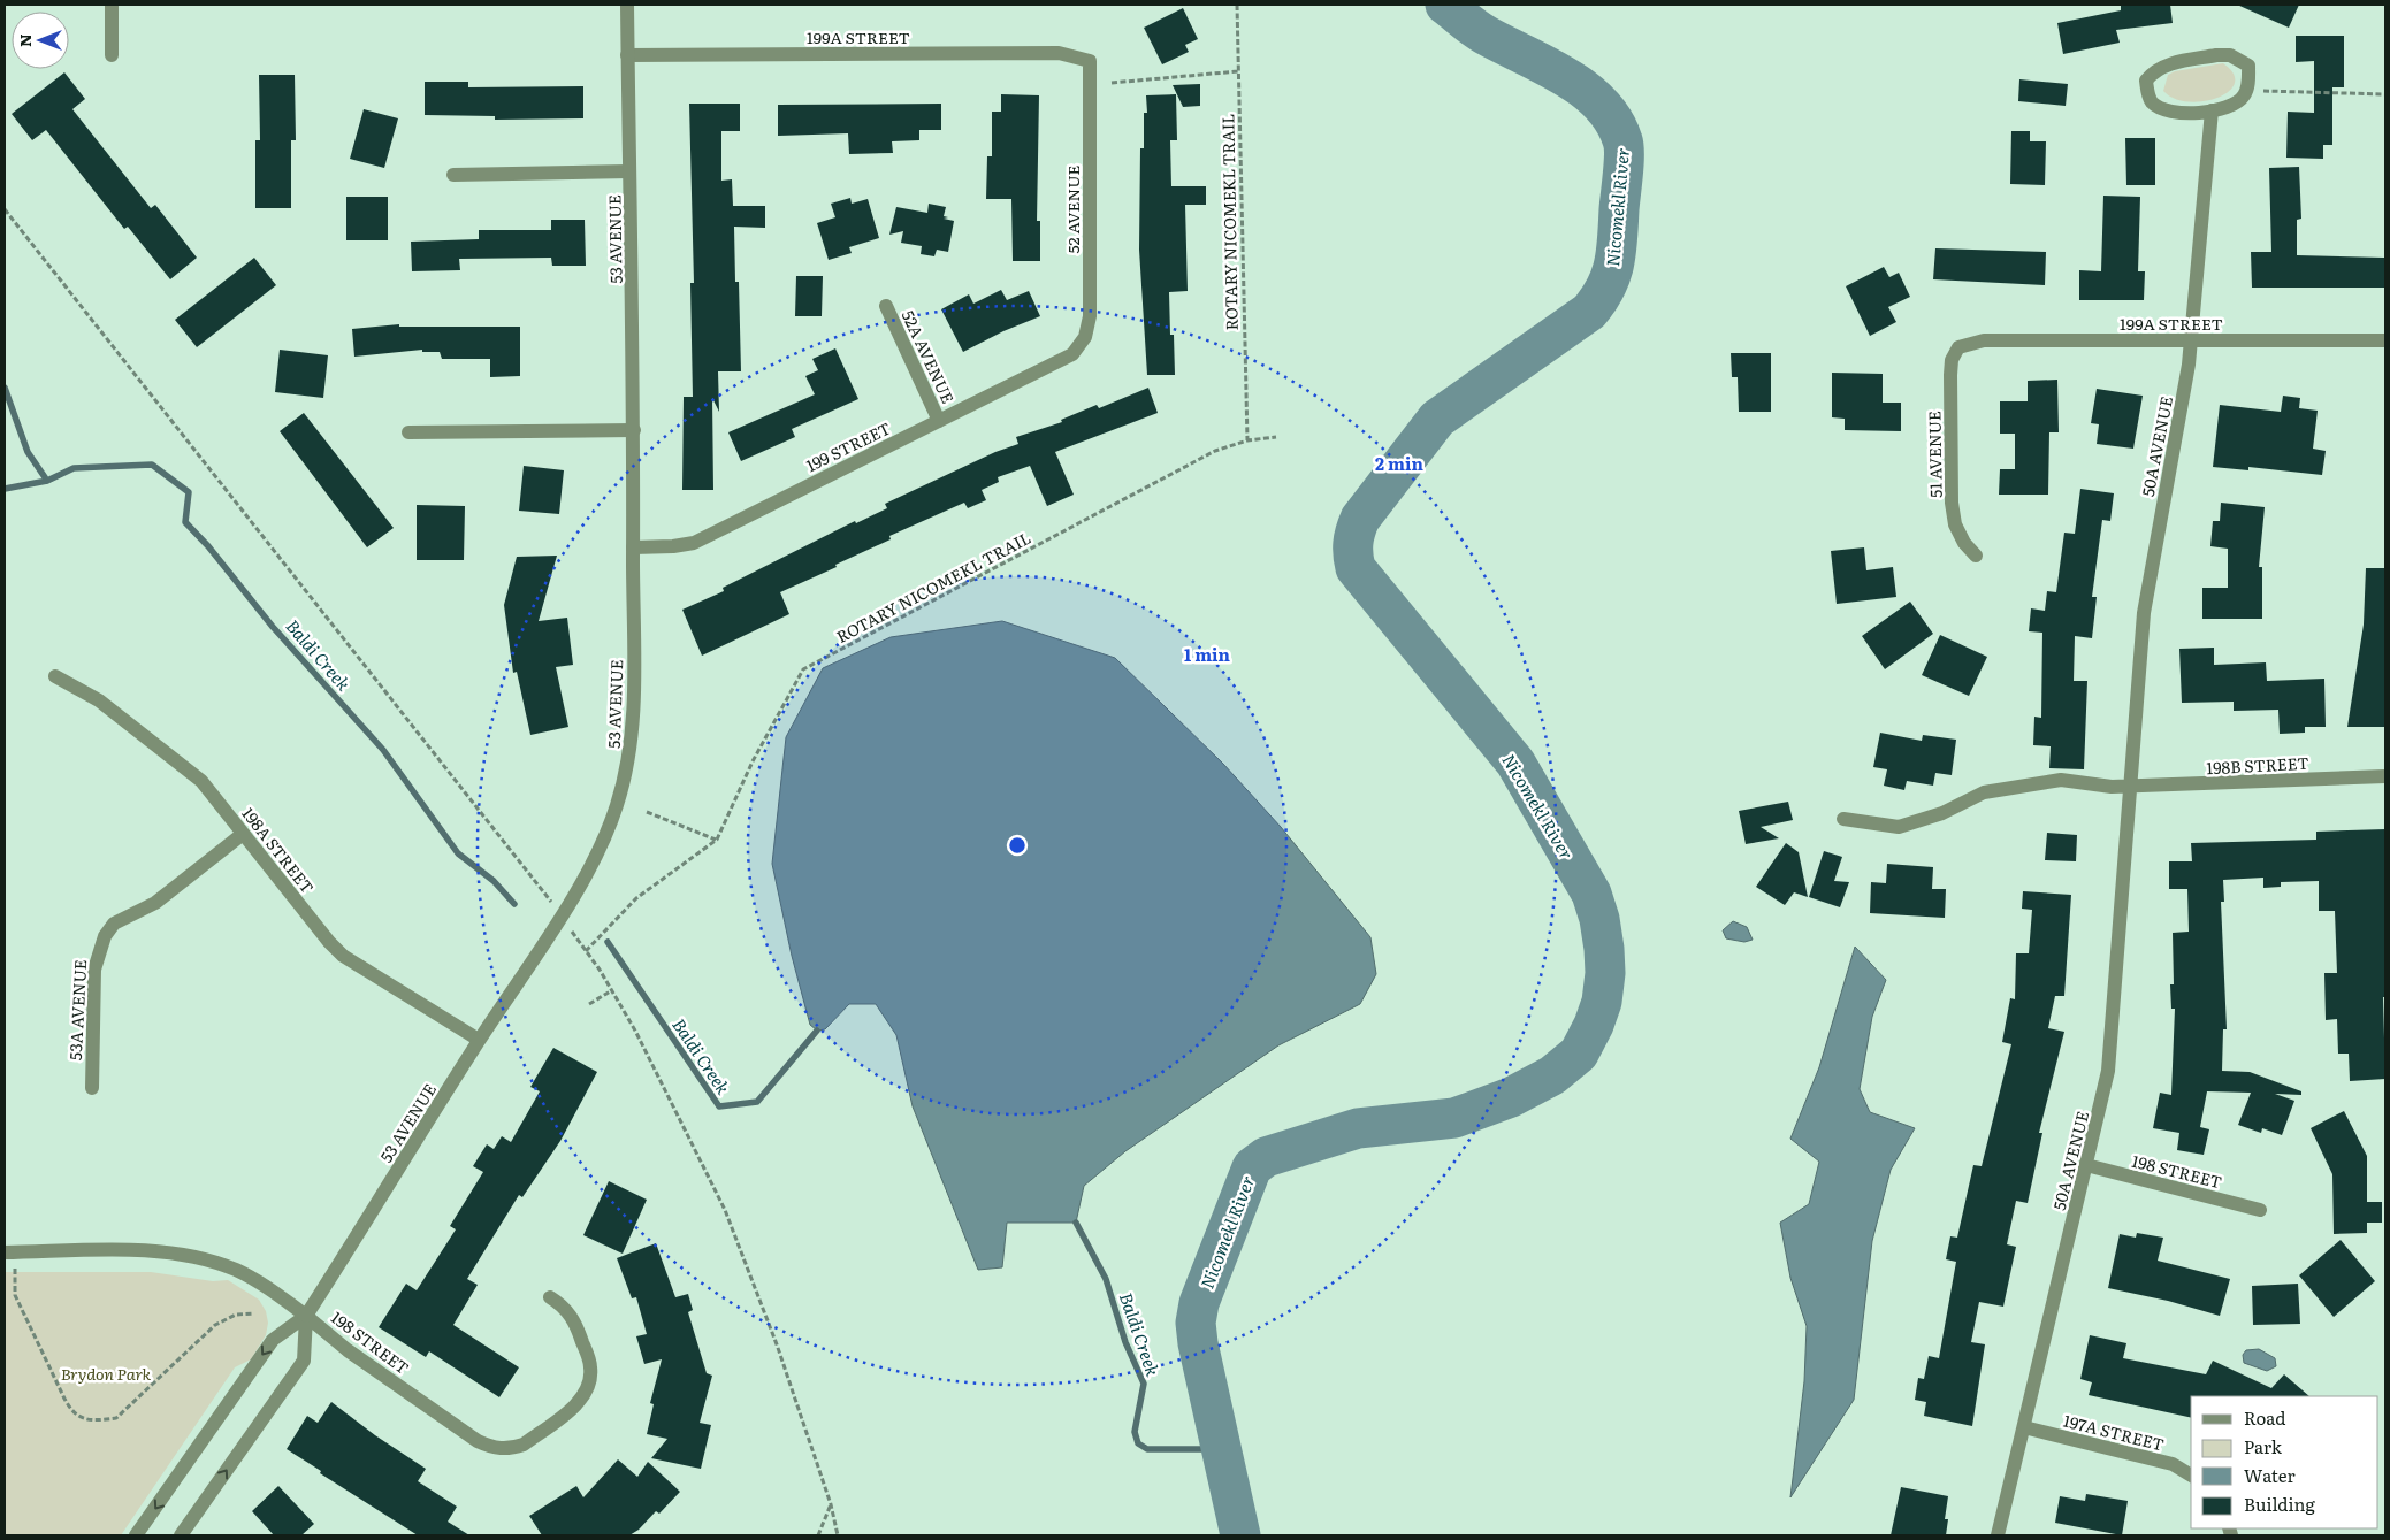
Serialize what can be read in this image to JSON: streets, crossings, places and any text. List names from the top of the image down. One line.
{"streets":{"street":["199A STREET","52 AVENUE","53 AVENUE","52A AVENUE","199 STREET","50A AVENUE","51 AVENUE","198B STREET","198A STREET","53A AVENUE","198 STREET","197A STREET"],"path":["ROTARY NICOMEKL TRAIL"]},"crossings":[["199A STREET","52 AVENUE"],["199A STREET","53 AVENUE"],["199A STREET","50A AVENUE"],["199A STREET","51 AVENUE"],["52 AVENUE","199 STREET"],["53 AVENUE","199 STREET"],["53 AVENUE","198A STREET"],["53 AVENUE","198 STREET"],["52A AVENUE","199 STREET"],["50A AVENUE","198B STREET"],["50A AVENUE","198 STREET"],["50A AVENUE","197A STREET"],["198A STREET","53A AVENUE"]],"water":["Nicomekl River","Baldi Creek"],"parks":["Brydon Park"],"legend":["Road","Park","Water","Building"],"north":"left","rings":["2 min","1 min"]}
